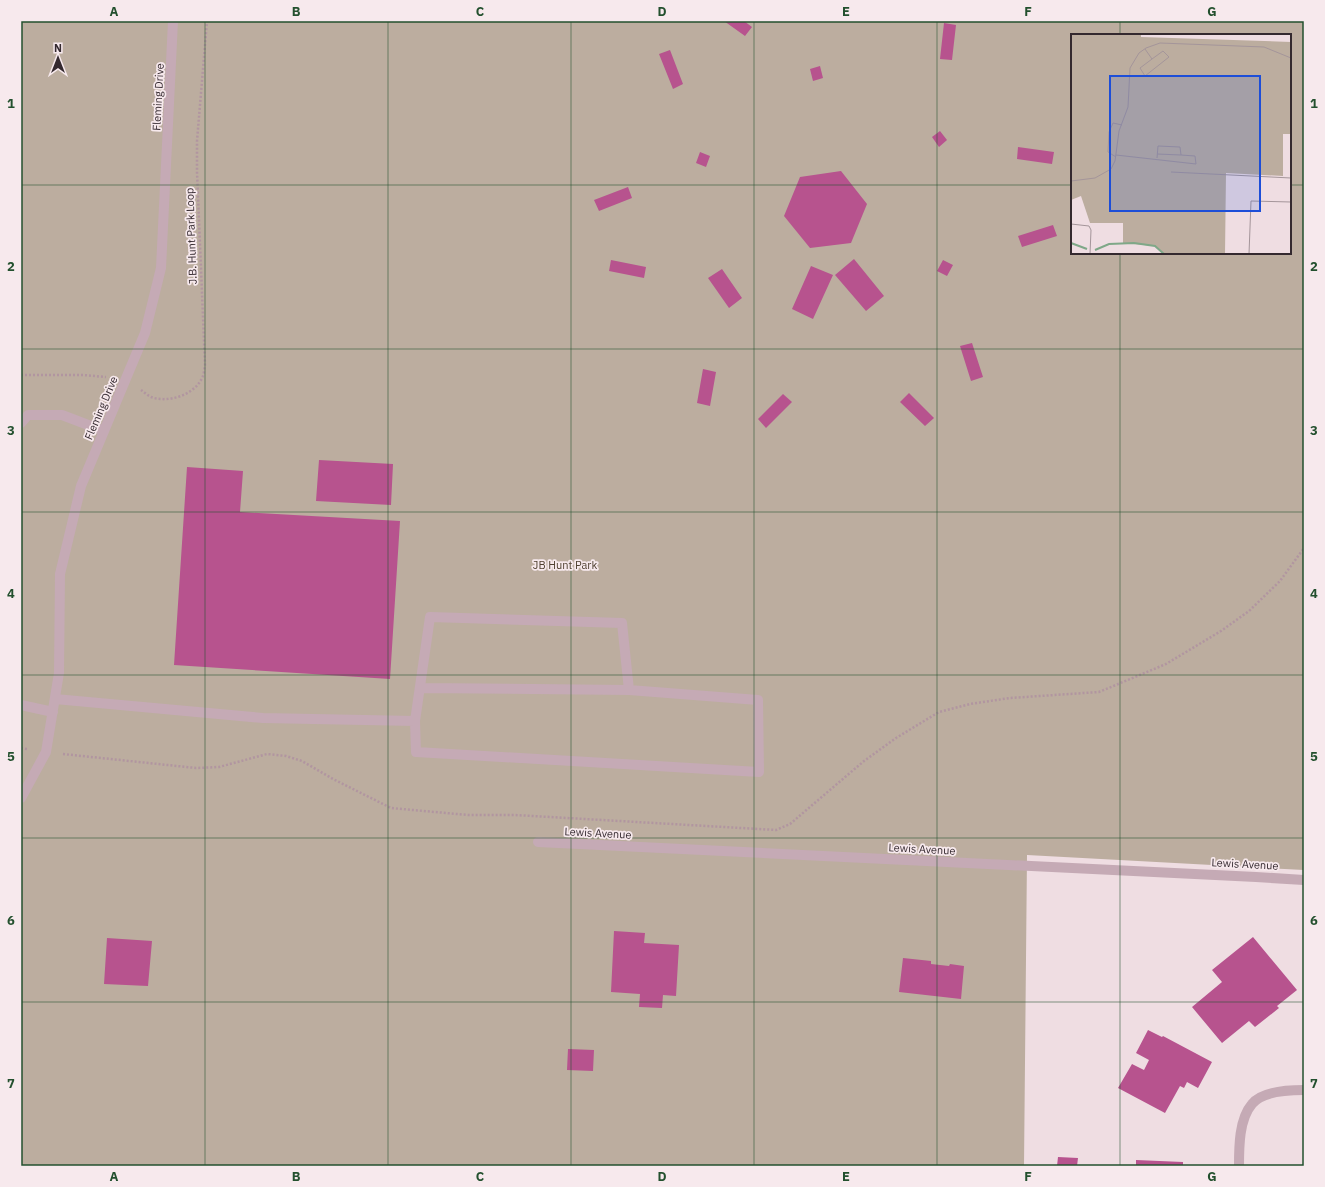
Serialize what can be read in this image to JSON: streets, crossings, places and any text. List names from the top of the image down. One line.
{"streets":{"street":["Fleming Drive","Lewis Avenue"],"path":["J.B. Hunt Park Loop"]},"parks":["JB Hunt Park"],"north":"top","grid":{"columns":["A","B","C","D","E","F","G"],"rows":["1","2","3","4","5","6","7"]}}
